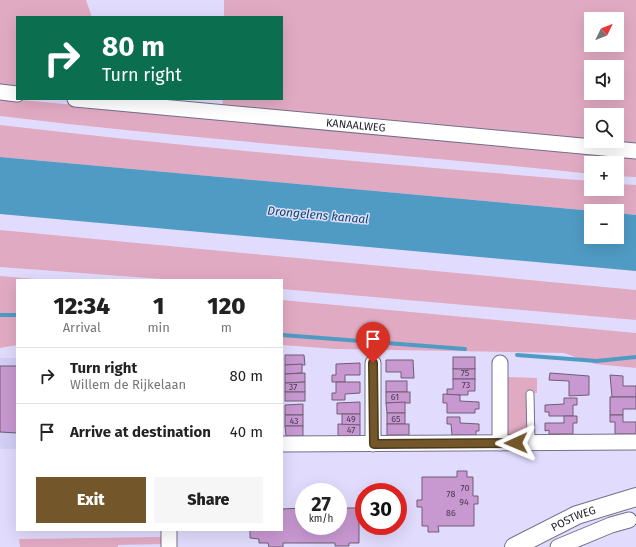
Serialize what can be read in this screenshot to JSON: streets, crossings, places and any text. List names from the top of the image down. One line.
{"streets":{"street":["KANAALWEG","POSTWEG"]},"water":["Drongelens kanaal"],"house_numbers":["75","73","37","61","49","65","43","47","70","78","94","86"],"north":"top right","page":{"map_buttons":["+","−"],"turn":["80 m","Turn right"],"eta":["12:34","Arrival","1","min","120","m"],"list":[{"name":"Turn right","note":"Willem de Rijkelaan","value":"80 m"},{"name":"Arrive at destination","value":"40 m"}],"buttons":["Exit","Share"],"speed":"27 km/h","limit":"30"}}
